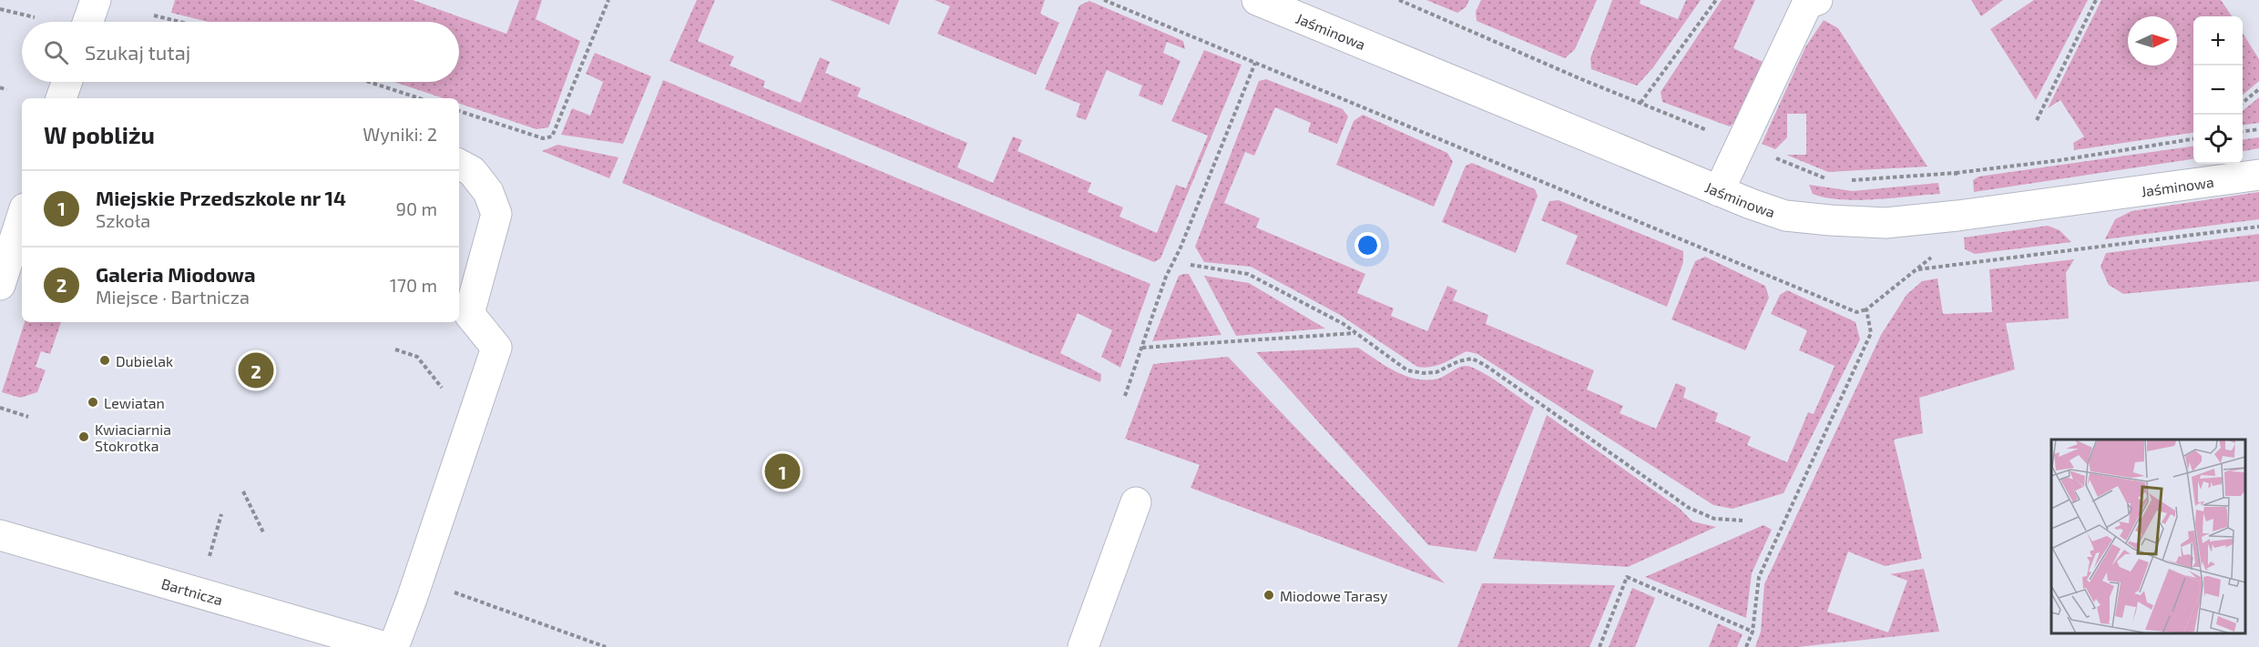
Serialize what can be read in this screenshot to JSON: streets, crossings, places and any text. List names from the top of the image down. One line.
{"streets":{"street":["Jaśminowa","Bartnicza"]},"places":["Dubielak","Lewiatan","Kwiaciarnia Stokrotka","Miodowe Tarasy"],"north":"right","page":{"map_buttons":["+","−"],"search":"Szukaj tutaj","heading":["W pobliżu","Wyniki: 2"],"list":[{"mark":"1","name":"Miejskie Przedszkole nr 14","note":"Szkoła","value":"90 m"},{"mark":"2","name":"Galeria Miodowa","note":"Miejsce · Bartnicza","value":"170 m"}],"pins":["2","1"]}}
